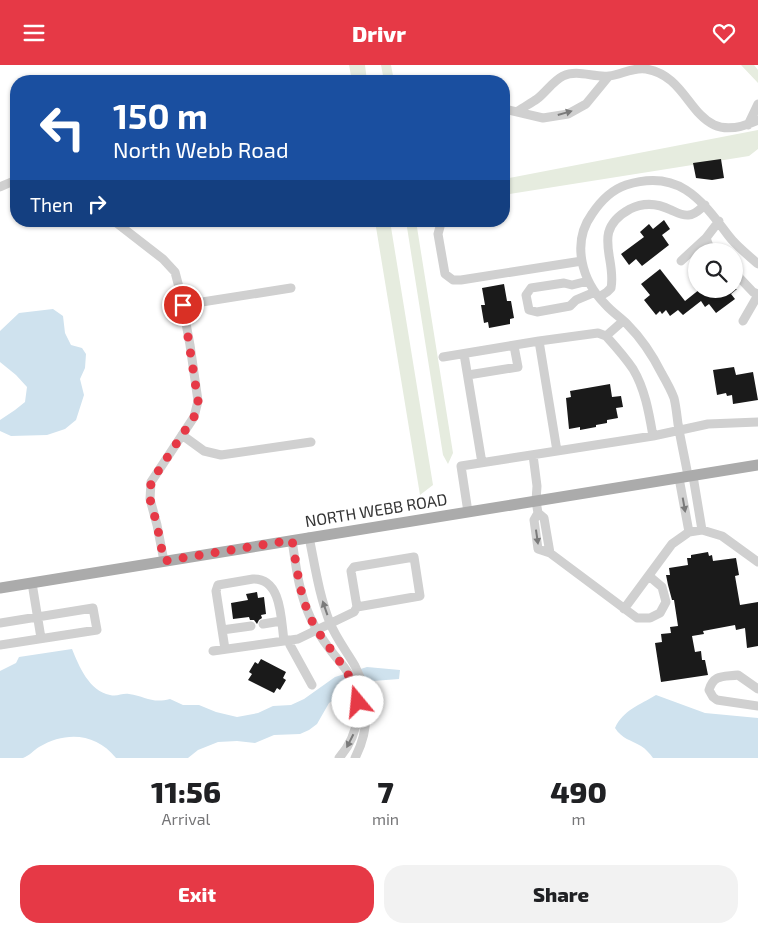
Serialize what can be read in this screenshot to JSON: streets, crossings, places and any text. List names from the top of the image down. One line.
{"streets":{"main road":["NORTH WEBB ROAD"]},"page":{"header":"Drivr","turn":["150 m","North Webb Road"],"then":"Then","eta":["11:56","Arrival","7","min","490","m"],"buttons":["Exit","Share"]}}
